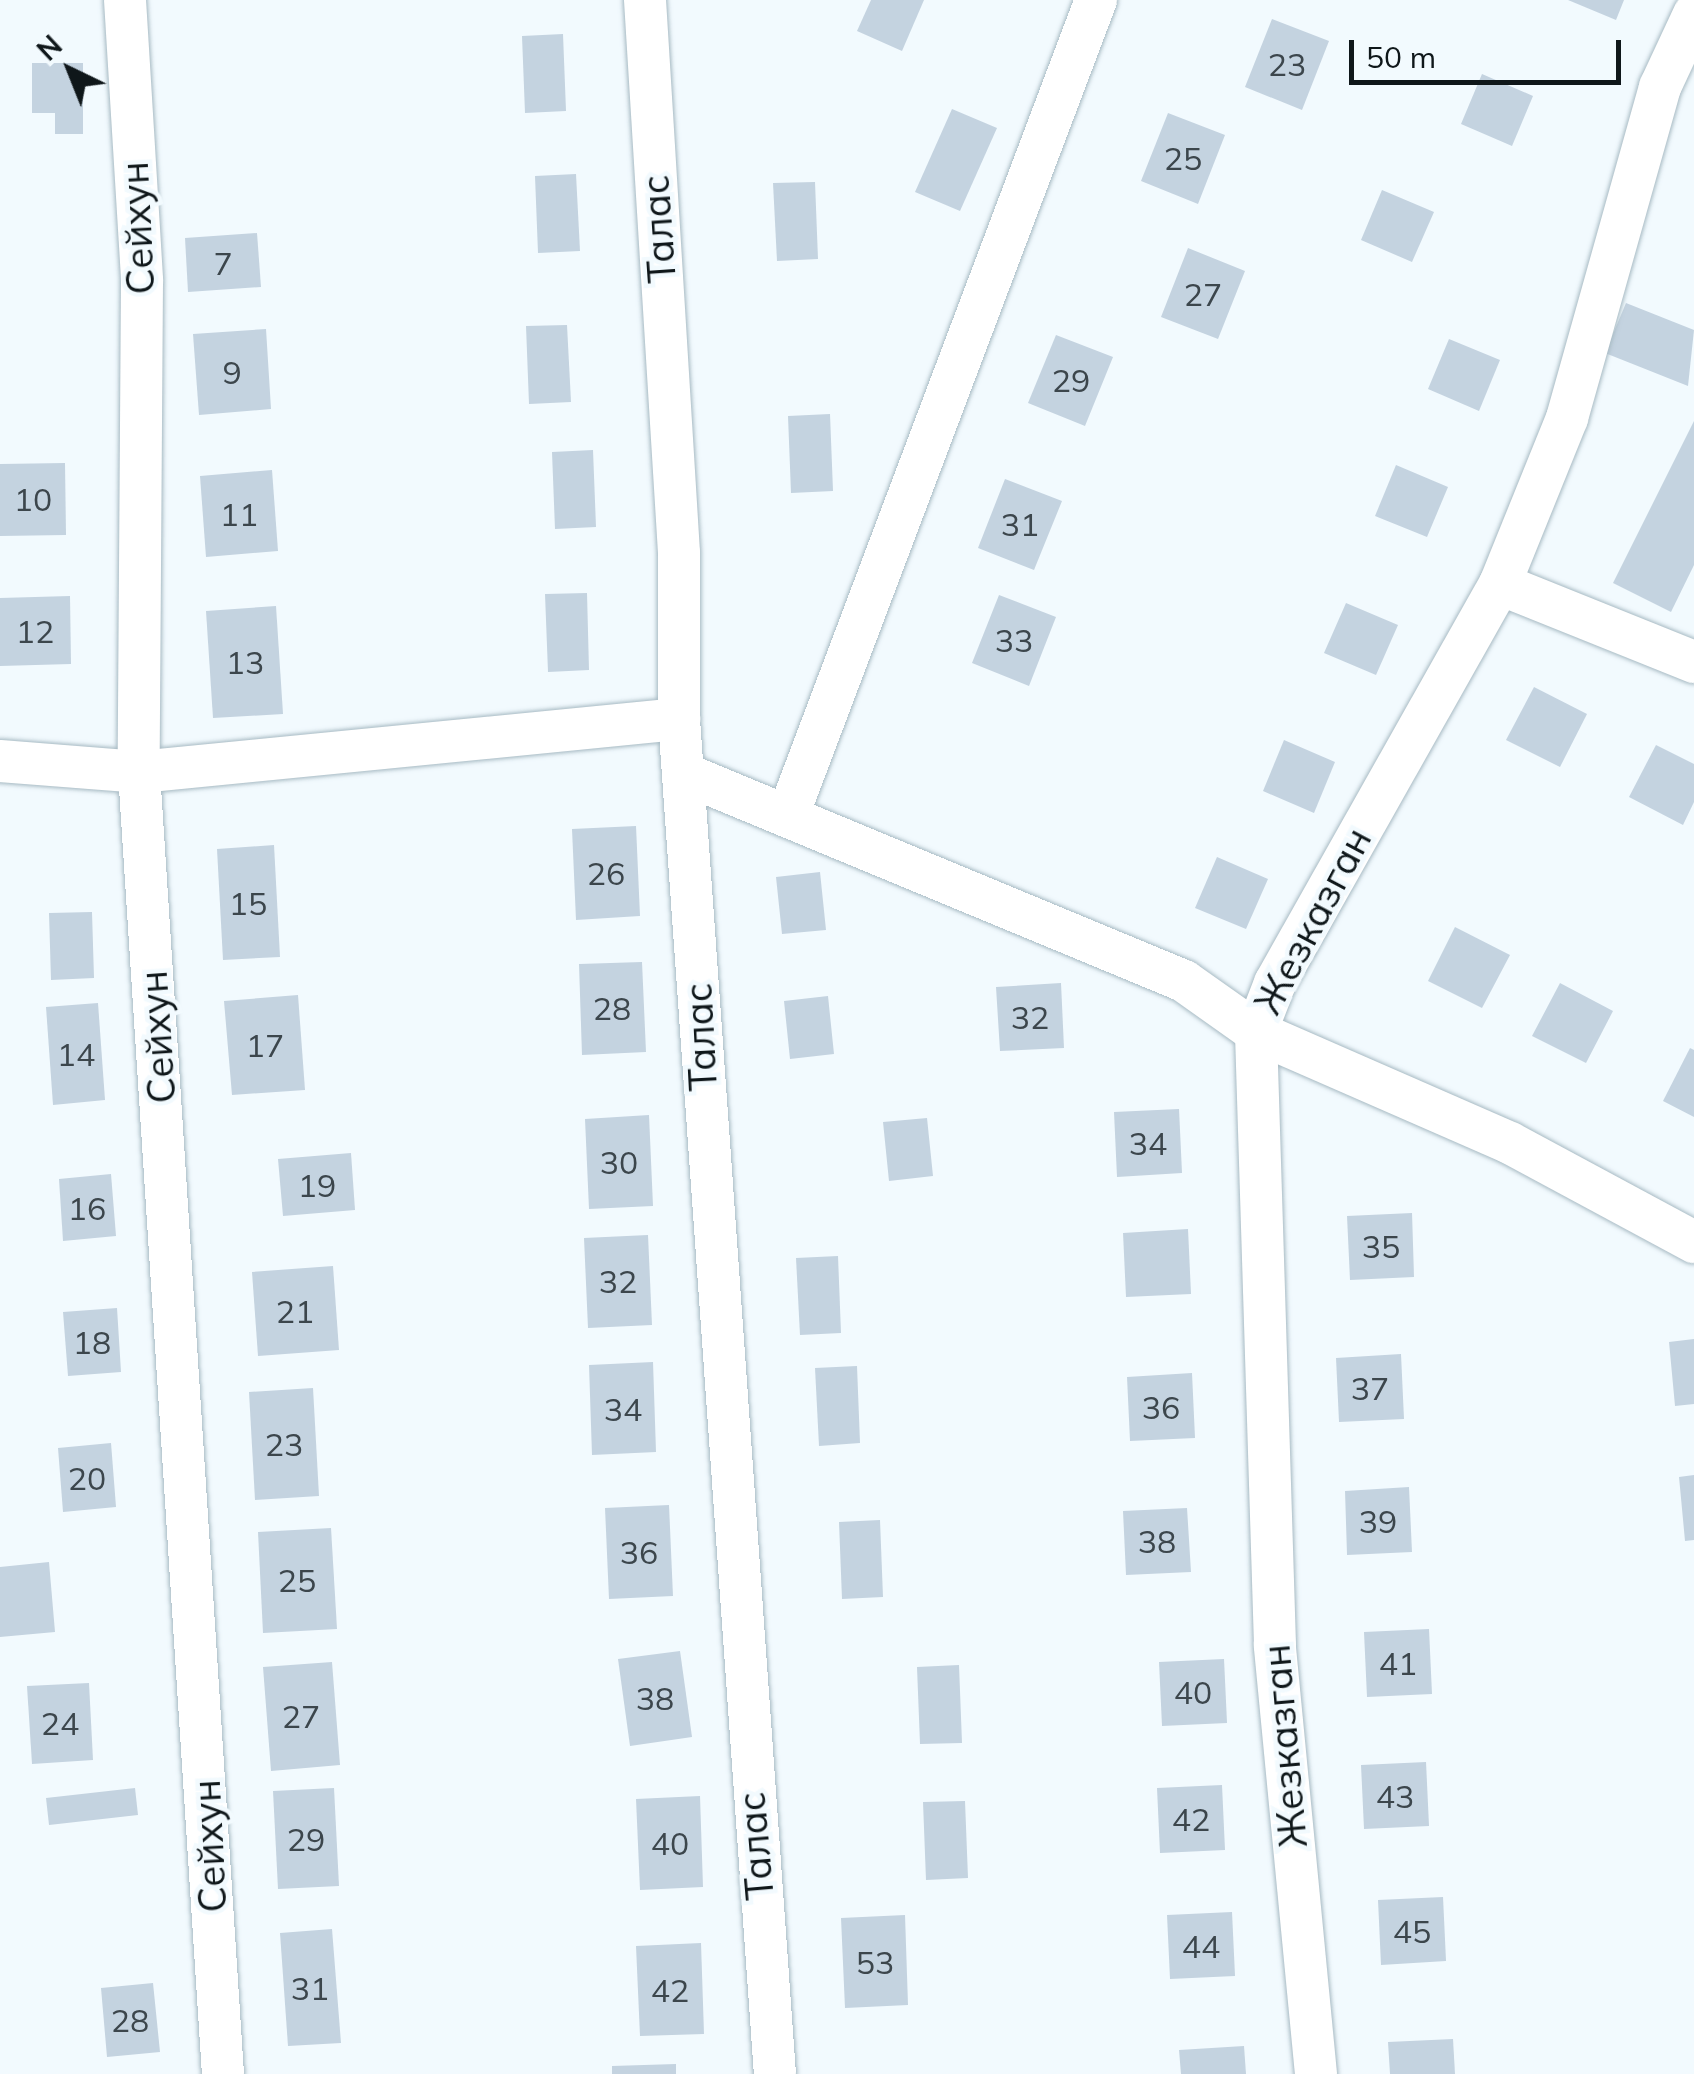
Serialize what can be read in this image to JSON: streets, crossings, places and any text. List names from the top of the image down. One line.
{"streets":{"street":["Сейхун","Талас","Жезказган"]},"house_numbers":["23","25","7","27","9","29","10","11","31","12","33","13","26","15","28","32","17","14","34","30","19","16","35","32","21","18","37","36","34","23","20","39","38","36","25","41","40","38","27","24","43","42","29","40","45","44","53","31","42","28"],"scale_bar":"50 m","north":"top left"}
